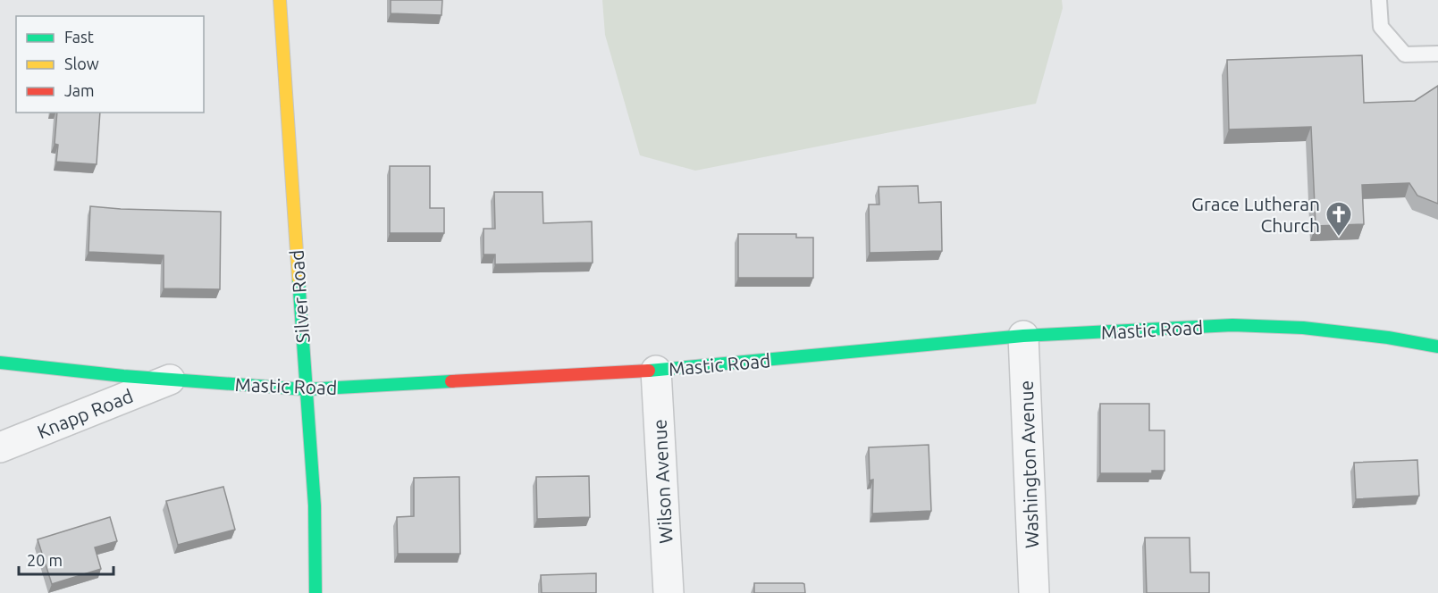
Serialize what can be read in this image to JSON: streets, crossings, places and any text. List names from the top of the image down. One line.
{"streets":{"main road":["Silver Road","Mastic Road"],"street":["Knapp Road","Washington Avenue","Wilson Avenue"]},"crossings":[["Silver Road","Mastic Road"],["Mastic Road","Knapp Road"],["Mastic Road","Washington Avenue"],["Mastic Road","Wilson Avenue"]],"places":{"church":["Grace Lutheran Church"]},"legend":["Fast","Slow","Jam"],"scale_bar":"20 m"}
